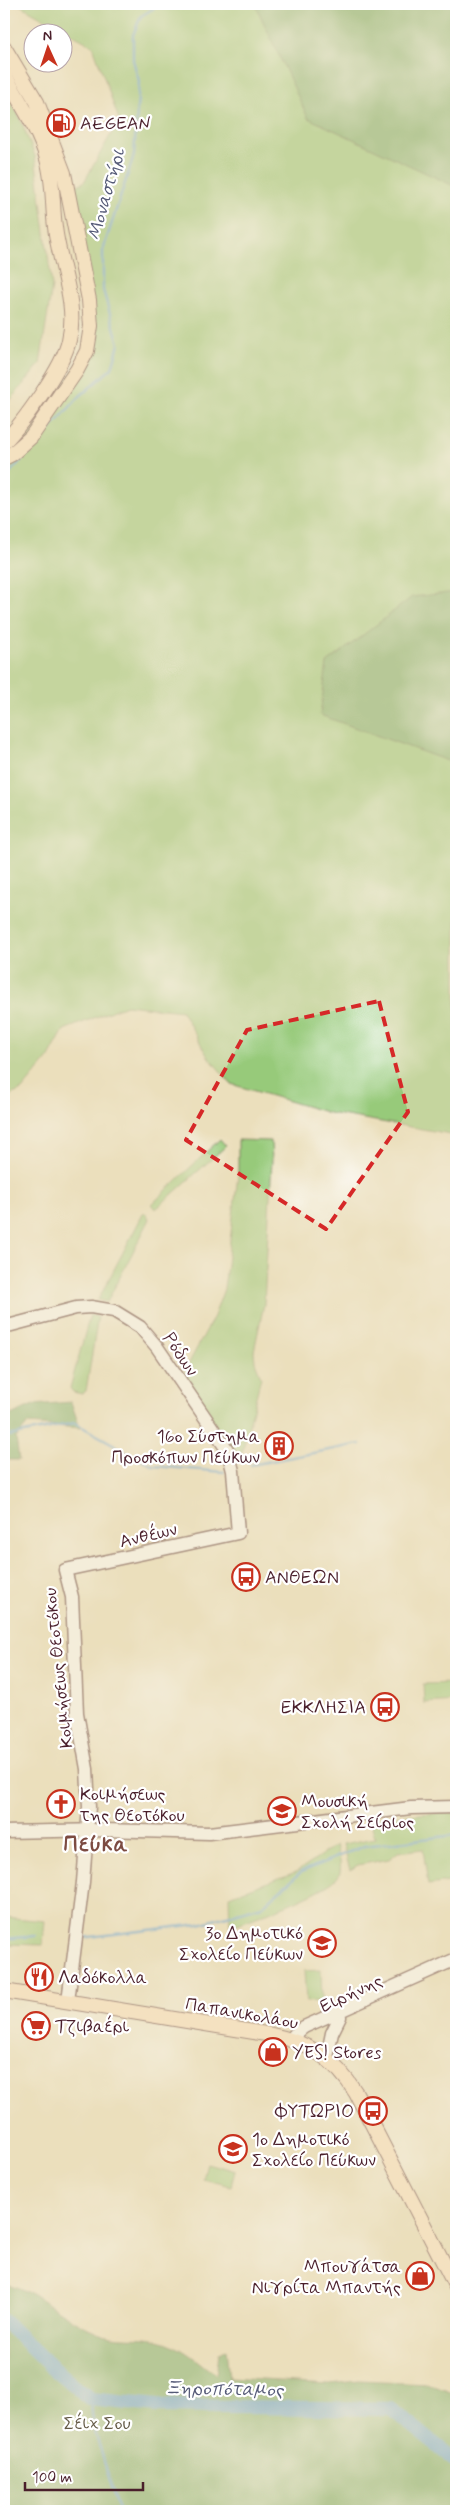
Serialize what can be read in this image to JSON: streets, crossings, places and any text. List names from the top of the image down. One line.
{"streets":{"main road":["Παπανικολάου"],"street":["Ρόδων","Ανθέων","Κοιμήσεως Θεοτόκου","Ειρήνης"]},"crossings":[["Ρόδων","Ανθέων"],["Ανθέων","Κοιμήσεως Θεοτόκου"],["Κοιμήσεως Θεοτόκου","Παπανικολάου"],["Ειρήνης","Παπανικολάου"]],"districts":["Πεύκα"],"water":["Μοναστήρι","Ξηροπόταμος"],"parks":["Σέιχ Σου"],"places":{"fuel station":["AEGEAN"],"building":["16ο Σύστημα Προσκόπων Πεύκων"],"bus stop":["ΑΝΘΕΩΝ","ΕΚΚΛΗΣΙΑ","ΦΥΤΩΡΙΟ"],"church":["Κοιμήσεως της Θεοτόκου"],"school or university":["Μουσική Σχολή Σείριος","3ο Δημοτικό Σχολείο Πεύκων","1ο Δημοτικό Σχολείο Πεύκων"],"restaurant":["Λαδόκολλα"],"supermarket":["Τζιβαέρι"],"shop":["YES! Stores","Μπουγάτσα Νιγρίτα Μπαντής"]},"scale_bar":"100 m","north":"top"}
